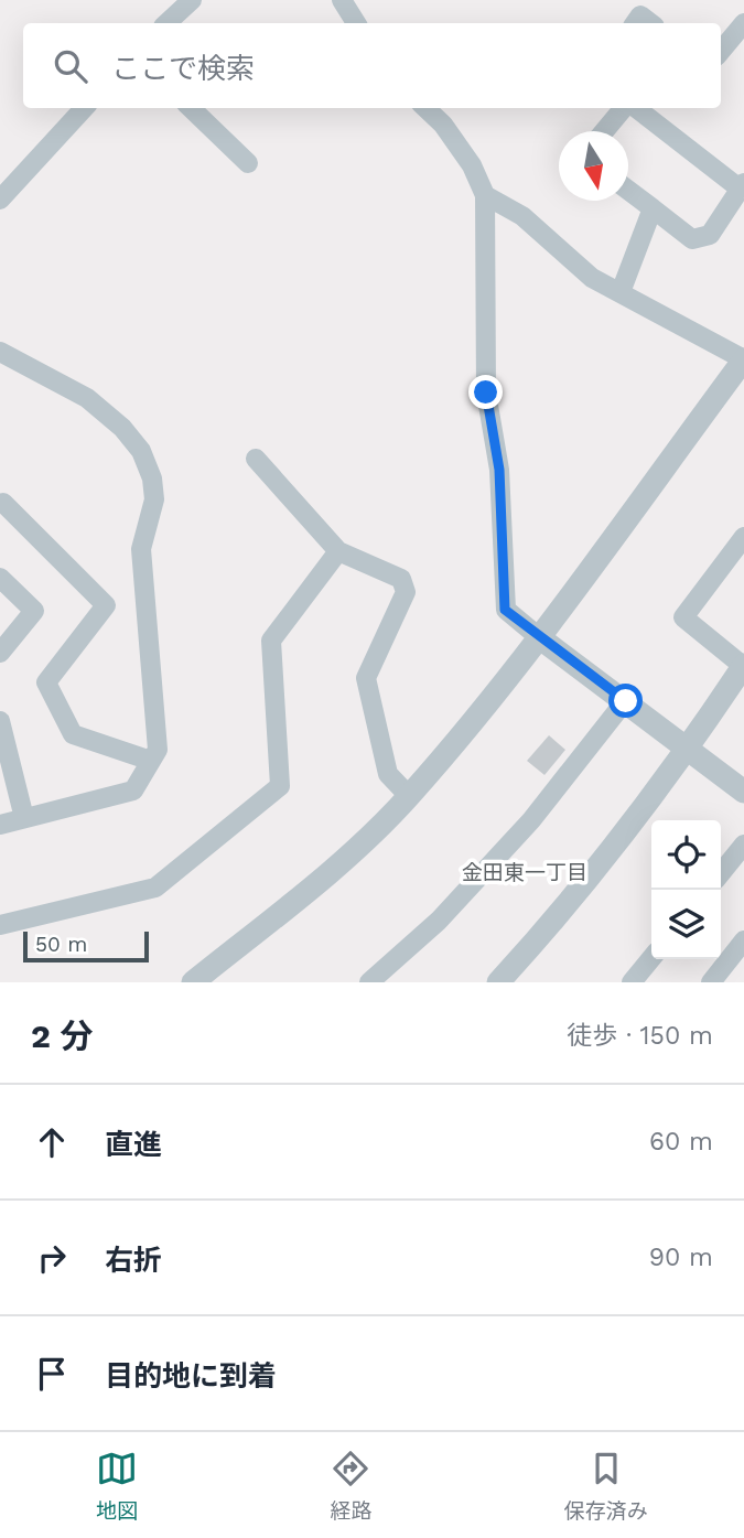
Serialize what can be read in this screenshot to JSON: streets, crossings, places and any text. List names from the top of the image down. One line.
{"districts":["金田東一丁目"],"scale_bar":"50 m","north":"bottom","page":{"search":"ここで検索","scale":"50 m","heading":["2 分","徒歩 · 150 m"],"list":[["直進","60 m"],["右折","90 m"],"目的地に到着"],"nav":["地図","経路","保存済み"]}}
